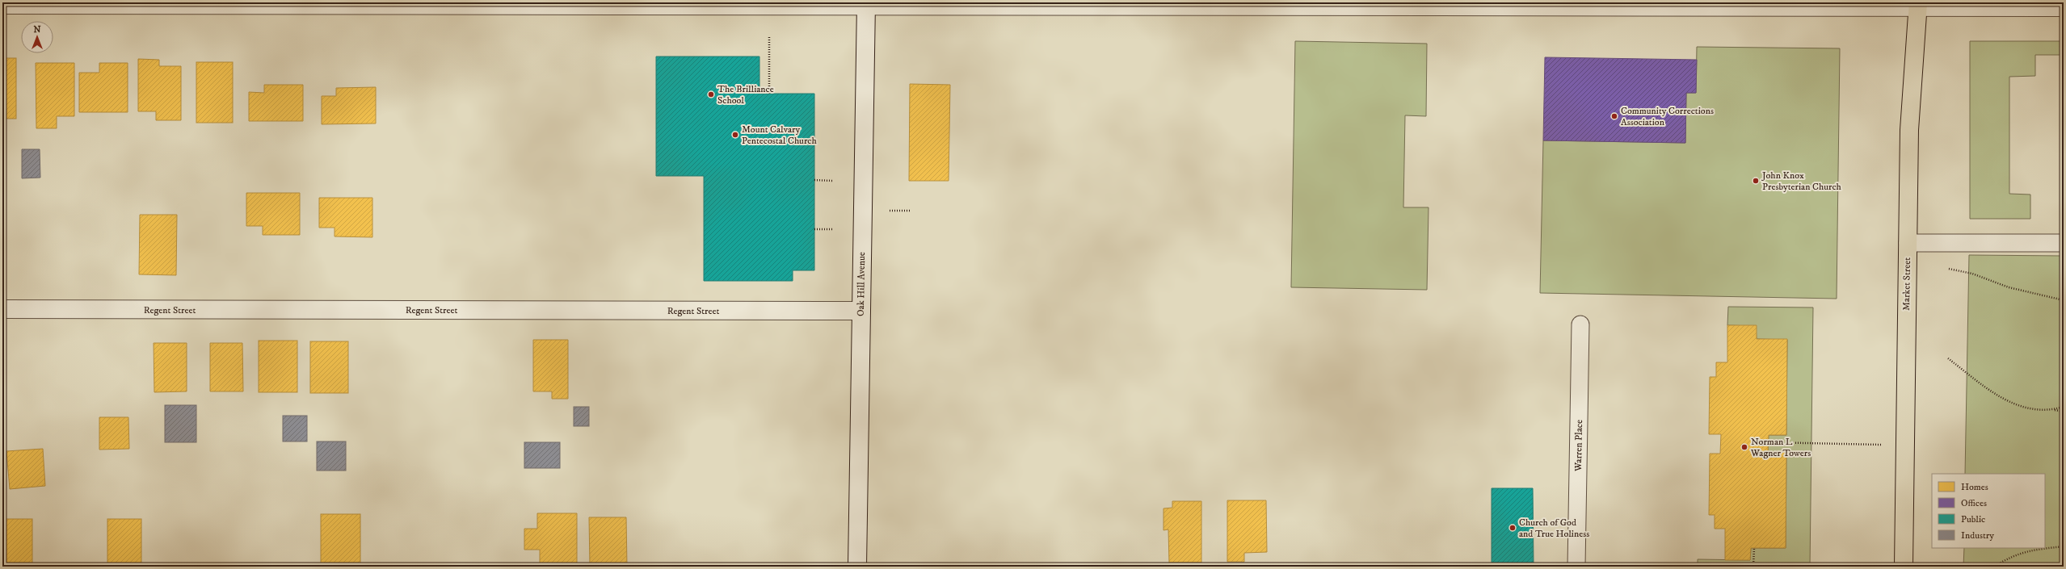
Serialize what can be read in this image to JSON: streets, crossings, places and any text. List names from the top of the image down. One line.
{"streets":{"main road":["Market Street"],"street":["Oak Hill Avenue","Regent Street"],"lane":["Warren Place"]},"crossings":[["Oak Hill Avenue","Regent Street"]],"places":["The Brilliance School","Community Corrections Association","Mount Calvary Pentecostal Church","John Knox Presbyterian Church","Norman L Wagner Towers","Church of God and True Holiness"],"legend":["Homes","Offices","Public","Industry"],"north":"top"}
